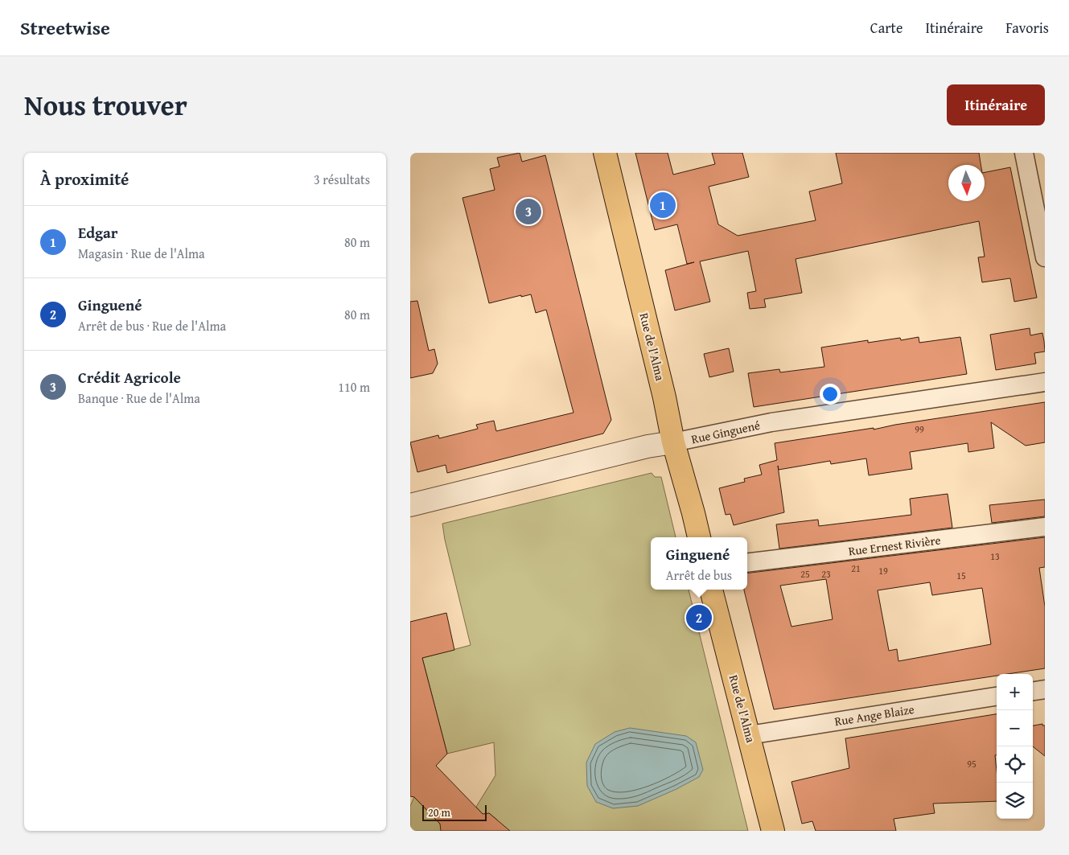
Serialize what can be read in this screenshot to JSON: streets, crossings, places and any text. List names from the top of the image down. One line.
{"streets":{"main road":["Rue de l'Alma"],"street":["Rue Ginguené","Rue Ernest Rivière","Rue Ange Blaize"]},"crossings":[["Rue de l'Alma","Rue Ginguené"],["Rue de l'Alma","Rue Ange Blaize"]],"house_numbers":["99","13","21","19","25","23","15","95"],"scale_bar":"20 m","north":"bottom","page":{"header":"Streetwise","nav":["Carte","Itinéraire","Favoris"],"title":"Nous trouver","buttons":"Itinéraire","heading":["À proximité","3 résultats"],"pins":["1","3","2"],"list":[{"mark":"1","name":"Edgar","note":"Magasin · Rue de l'Alma","value":"80 m"},{"mark":"2","name":"Ginguené","note":"Arrêt de bus · Rue de l'Alma","value":"80 m"},{"mark":"3","name":"Crédit Agricole","note":"Banque · Rue de l'Alma","value":"110 m"}],"popup":["Ginguené","Arrêt de bus"],"map_buttons":["+","−"],"scale":"20 m"}}
